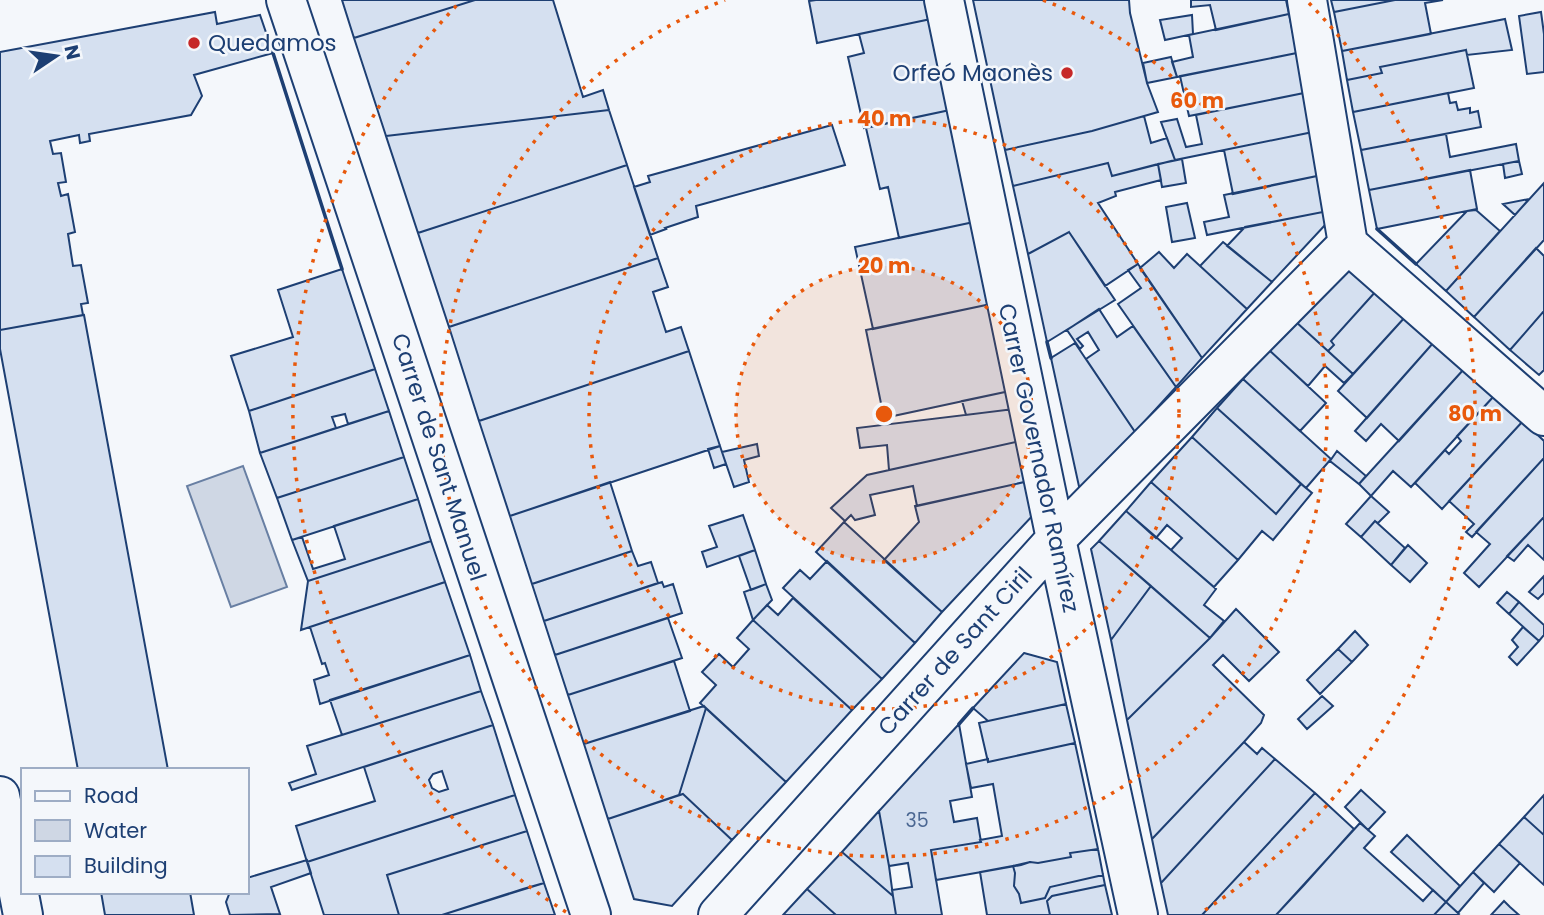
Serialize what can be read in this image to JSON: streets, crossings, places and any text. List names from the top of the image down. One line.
{"streets":{"street":["Carrer de Sant Manuel","Carrer Governador Ramírez","Carrer de Sant Ciril"]},"crossings":[["Carrer Governador Ramírez","Carrer de Sant Ciril"]],"places":["Quedamos","Orfeó Maonès"],"house_numbers":["35"],"legend":["Road","Water","Building"],"north":"right","rings":["60 m","40 m","20 m","80 m"]}
